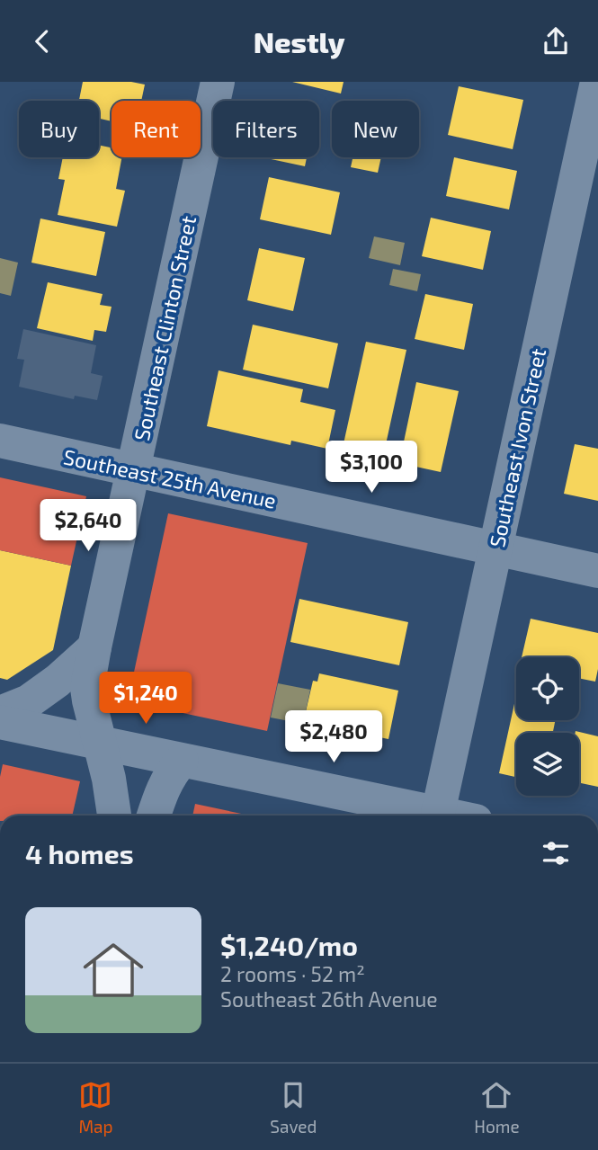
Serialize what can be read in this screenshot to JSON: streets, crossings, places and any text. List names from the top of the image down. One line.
{"streets":{"street":["Southeast Clinton Street","Southeast Ivon Street","Southeast 25th Avenue"]},"crossings":[["Southeast Clinton Street","Southeast 25th Avenue"],["Southeast Ivon Street","Southeast 25th Avenue"]],"page":{"header":"Nestly","chip":["Buy","Rent","Filters","New"],"price":["$3,100","$2,640","$1,240","$2,480"],"heading":"4 homes","list":[{"name":"$1,240/mo","note":"2 rooms · 52 m² · Southeast 26th Avenue"}],"tabs":["Map","Saved","Home"]}}
